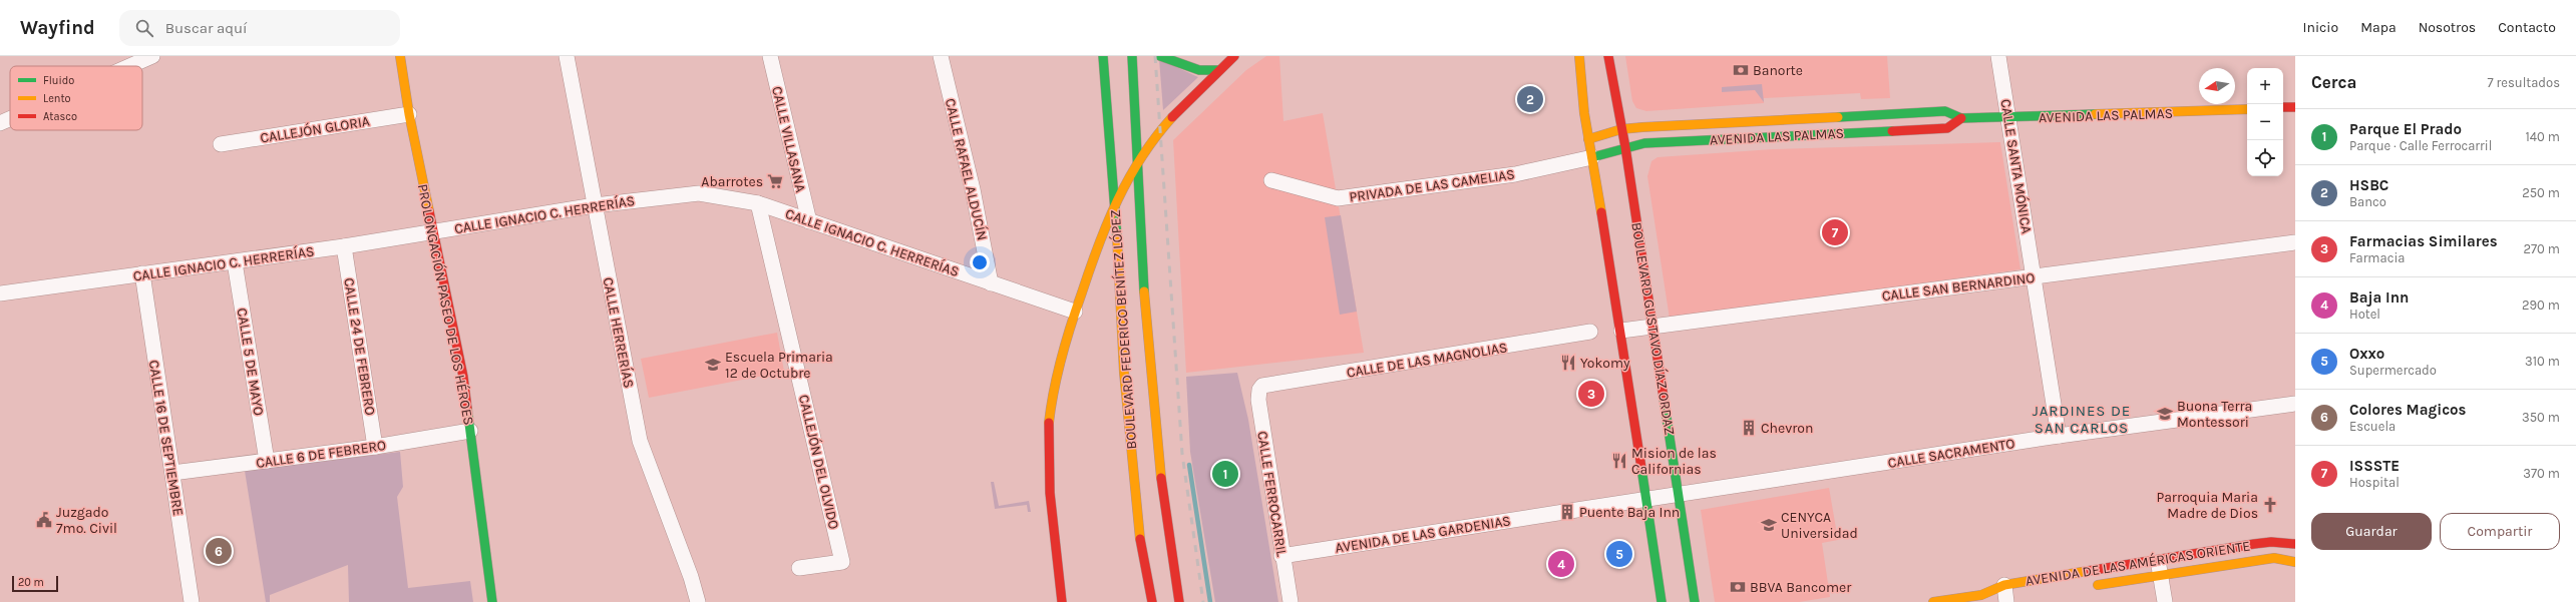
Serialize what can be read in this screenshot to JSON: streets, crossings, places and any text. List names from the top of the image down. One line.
{"streets":{"main road":["AVENIDA LAS PALMAS","PROLONGACIÓN PASEO DE LOS HÉROES","BOULEVARD GUSTAVO DÍAZ ORDAZ","BOULEVARD FEDERICO BENÍTEZ LÓPEZ","AVENIDA DE LAS AMÉRICAS ORIENTE"],"street":["CALLEJÓN GLORIA","CALLE VILLASANA","CALLE SANTA MÓNICA","CALLE RAFAEL ALDUCÍN","PRIVADA DE LAS CAMELIAS","CALLE IGNACIO C. HERRERÍAS","CALLE SAN BERNARDINO","CALLE HERRERÍAS","CALLE 24 DE FEBRERO","CALLE DE LAS MAGNOLIAS","CALLE 5 DE MAYO","CALLE 16 DE SEPTIEMBRE","CALLE SACRAMENTO","CALLE 6 DE FEBRERO","CALLEJÓN DEL OLVIDO","CALLE FERROCARRIL","AVENIDA DE LAS GARDENIAS"]},"crossings":[["AVENIDA LAS PALMAS","CALLE SANTA MÓNICA"],["AVENIDA LAS PALMAS","PRIVADA DE LAS CAMELIAS"],["AVENIDA LAS PALMAS","BOULEVARD GUSTAVO DÍAZ ORDAZ"],["CALLEJÓN GLORIA","PROLONGACIÓN PASEO DE LOS HÉROES"],["CALLE VILLASANA","CALLE IGNACIO C. HERRERÍAS"],["CALLE SANTA MÓNICA","CALLE SAN BERNARDINO"],["CALLE SANTA MÓNICA","CALLE SACRAMENTO"],["CALLE RAFAEL ALDUCÍN","CALLE IGNACIO C. HERRERÍAS"],["CALLE IGNACIO C. HERRERÍAS","PROLONGACIÓN PASEO DE LOS HÉROES"],["CALLE IGNACIO C. HERRERÍAS","CALLE HERRERÍAS"],["CALLE IGNACIO C. HERRERÍAS","CALLE 24 DE FEBRERO"],["CALLE IGNACIO C. HERRERÍAS","CALLE 5 DE MAYO"],["CALLE IGNACIO C. HERRERÍAS","CALLE 16 DE SEPTIEMBRE"],["CALLE IGNACIO C. HERRERÍAS","CALLEJÓN DEL OLVIDO"],["CALLE SAN BERNARDINO","BOULEVARD GUSTAVO DÍAZ ORDAZ"],["PROLONGACIÓN PASEO DE LOS HÉROES","CALLE 6 DE FEBRERO"],["BOULEVARD GUSTAVO DÍAZ ORDAZ","CALLE SACRAMENTO"],["CALLE 24 DE FEBRERO","CALLE 6 DE FEBRERO"],["CALLE DE LAS MAGNOLIAS","CALLE FERROCARRIL"],["CALLE 5 DE MAYO","CALLE 6 DE FEBRERO"],["CALLE 16 DE SEPTIEMBRE","CALLE 6 DE FEBRERO"],["CALLE SACRAMENTO","AVENIDA DE LAS GARDENIAS"],["CALLE FERROCARRIL","AVENIDA DE LAS GARDENIAS"]],"districts":["JARDINES DE SAN CARLOS"],"places":{"bank":["Banorte","BBVA Bancomer"],"supermarket":["Abarrotes"],"restaurant":["Yokomy","Mision de las Californias"],"school or university":["Escuela Primaria 12 de Octubre","Buona Terra Montessori","CENYCA Universidad"],"building":["Chevron","Puente Baja Inn"],"church":["Parroquia Maria Madre de Dios"],"public building":["Juzgado 7mo. Civil"]},"legend":["Fluido","Lento","Atasco"],"scale_bar":"20 m","north":"left","page":{"header":"Wayfind","search":"Buscar aquí","nav":["Inicio","Mapa","Nosotros","Contacto"],"heading":["Cerca","7 resultados"],"map_buttons":["+","−"],"pins":["2","7","3","1","6","5","4"],"list":[{"mark":"1","name":"Parque El Prado","note":"Parque · Calle Ferrocarril","value":"140 m"},{"mark":"2","name":"HSBC","note":"Banco","value":"250 m"},{"mark":"3","name":"Farmacias Similares","note":"Farmacia","value":"270 m"},{"mark":"4","name":"Baja Inn","note":"Hotel","value":"290 m"},{"mark":"5","name":"Oxxo","note":"Supermercado","value":"310 m"},{"mark":"6","name":"Colores Magicos","note":"Escuela","value":"350 m"},{"mark":"7","name":"ISSSTE","note":"Hospital","value":"370 m"}],"buttons":["Guardar","Compartir"],"scale":"20 m"}}
